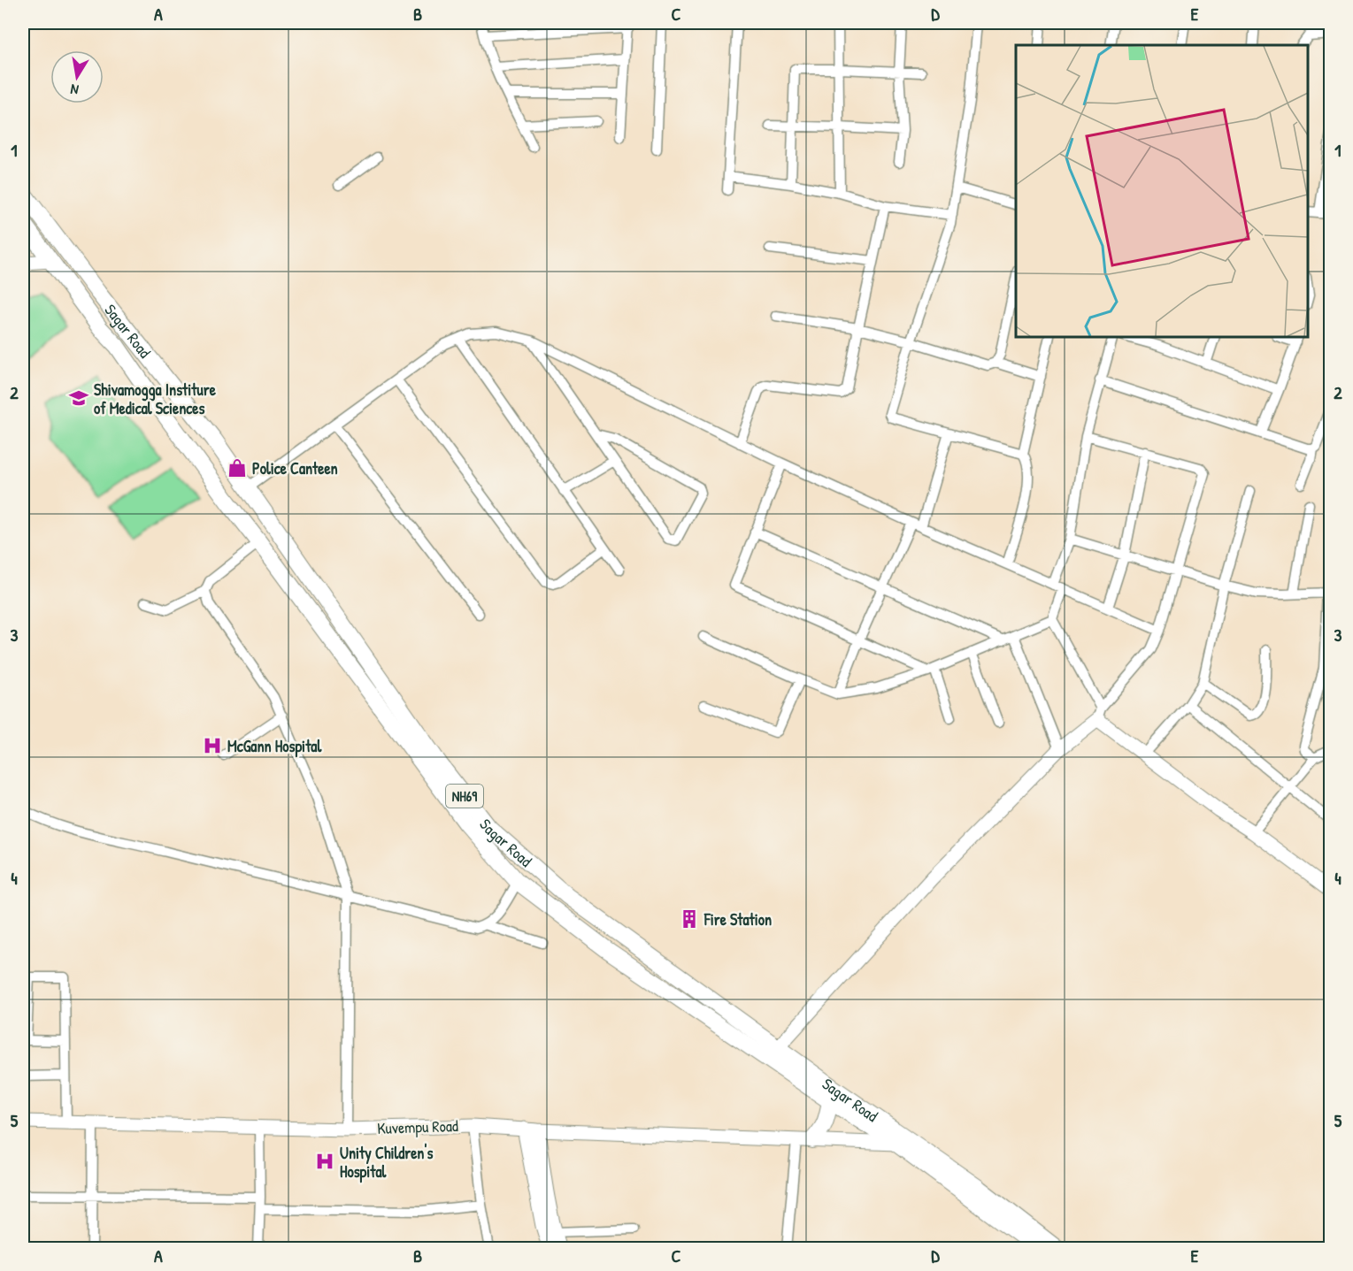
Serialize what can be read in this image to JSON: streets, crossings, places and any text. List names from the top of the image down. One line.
{"streets":{"highway":["Sagar Road","NH69"],"main road":["Kuvempu Road"]},"crossings":[["Sagar Road","Kuvempu Road"]],"places":{"school or university":["Shivamogga Institure of Medical Sciences"],"shop":["Police Canteen"],"hospital":["McGann Hospital","Unity Children's Hospital"],"building":["Fire Station"]},"north":"bottom","grid":{"columns":["A","B","C","D","E"],"rows":["1","2","3","4","5"]}}
